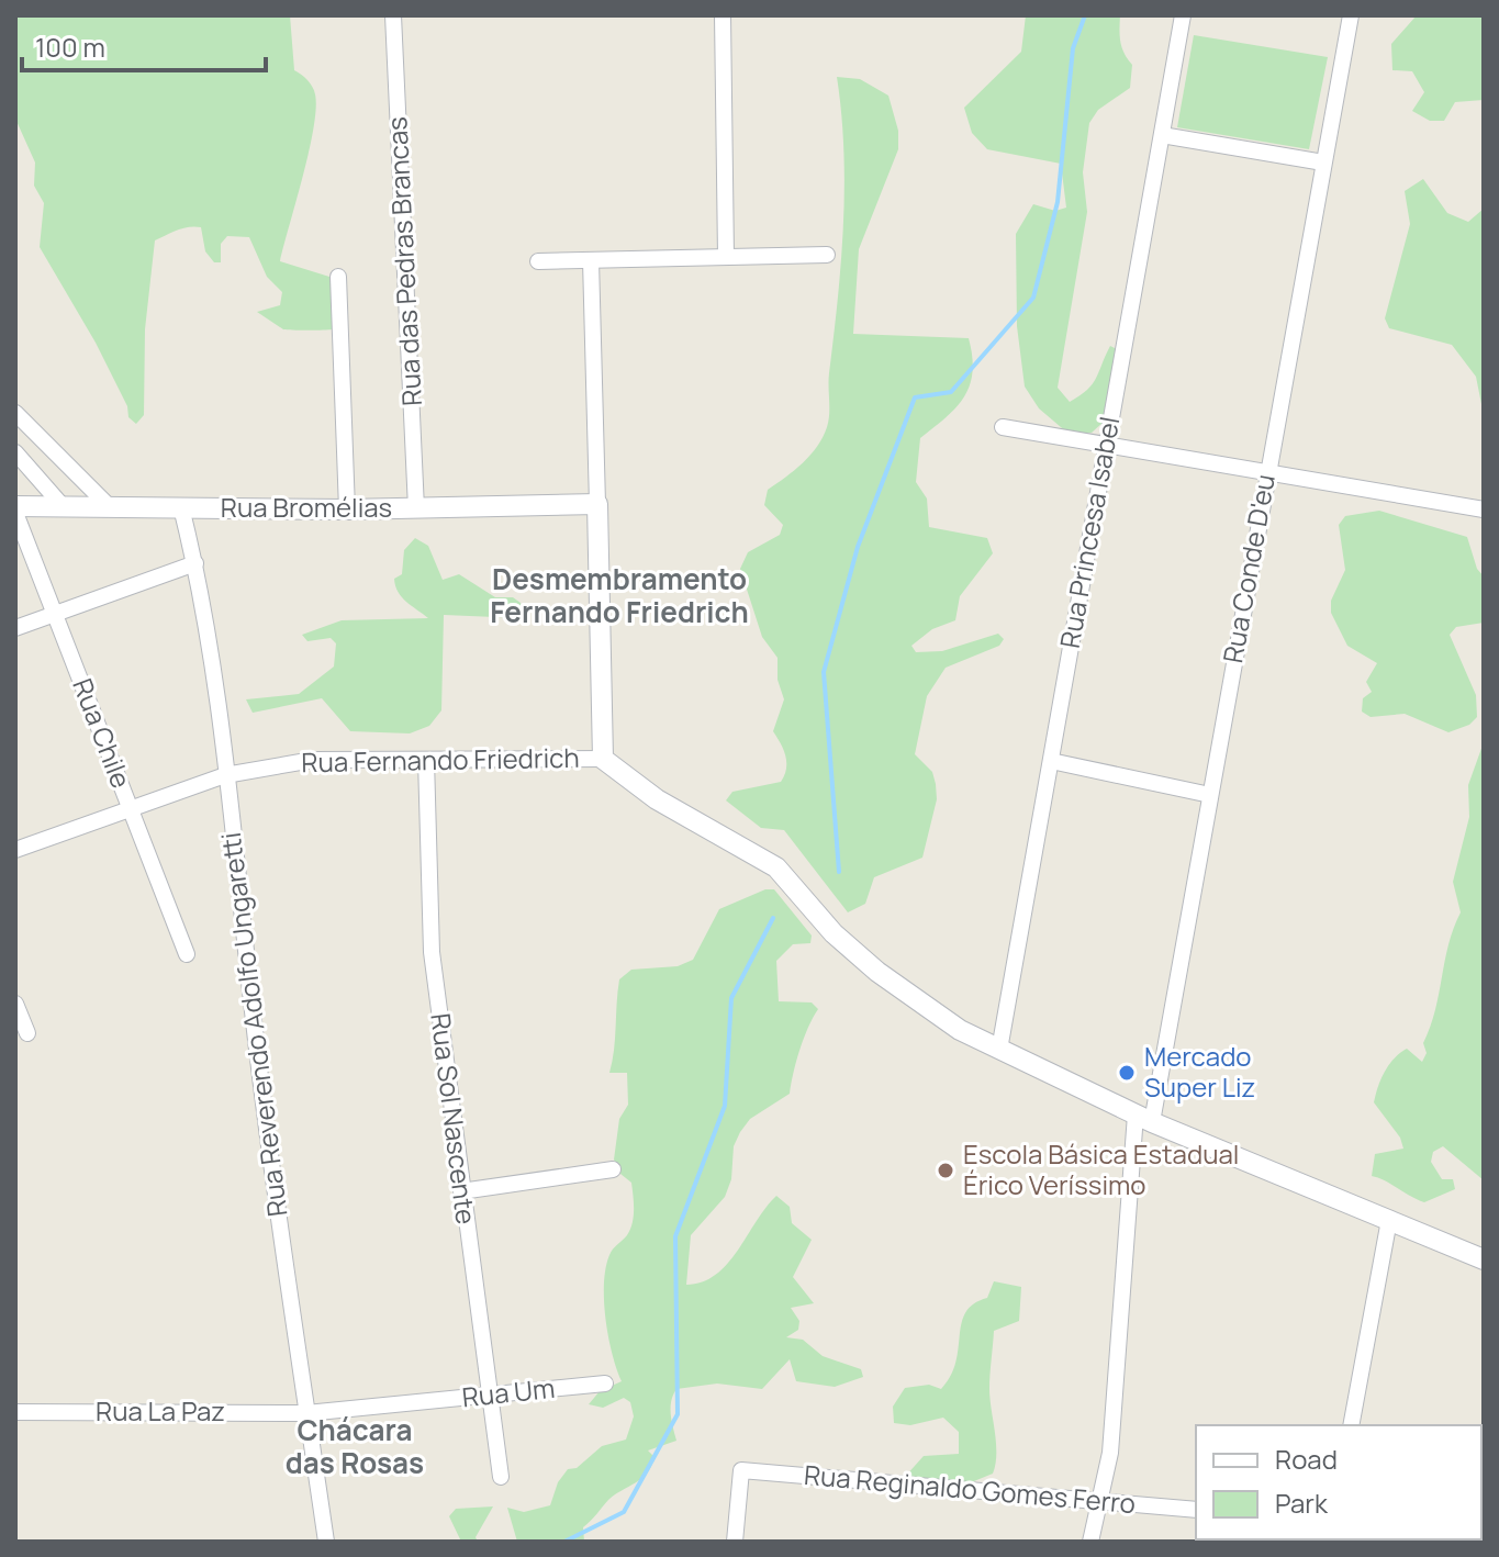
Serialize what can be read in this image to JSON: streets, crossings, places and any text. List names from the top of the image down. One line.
{"streets":{"street":["Rua das Pedras Brancas","Rua Bromélias","Rua Princesa Isabel","Rua Conde D'eu","Rua Chile","Rua Fernando Friedrich","Rua Reverendo Adolfo Ungaretti","Rua Sol Nascente","Rua Um","Rua La Paz","Rua Reginaldo Gomes Ferro"]},"crossings":[["Rua das Pedras Brancas","Rua Bromélias"],["Rua Bromélias","Rua Chile"],["Rua Bromélias","Rua Reverendo Adolfo Ungaretti"],["Rua Conde D'eu","Rua Reginaldo Gomes Ferro"],["Rua Chile","Rua Fernando Friedrich"],["Rua Fernando Friedrich","Rua Reverendo Adolfo Ungaretti"],["Rua Fernando Friedrich","Rua Sol Nascente"],["Rua Reverendo Adolfo Ungaretti","Rua Um"],["Rua Reverendo Adolfo Ungaretti","Rua La Paz"],["Rua Sol Nascente","Rua Um"],["Rua Um","Rua La Paz"]],"districts":["Desmembramento Fernando Friedrich","Chácara das Rosas"],"places":["Mercado Super Liz","Escola Básica Estadual Érico Veríssimo"],"legend":["Road","Park"],"scale_bar":"100 m"}
